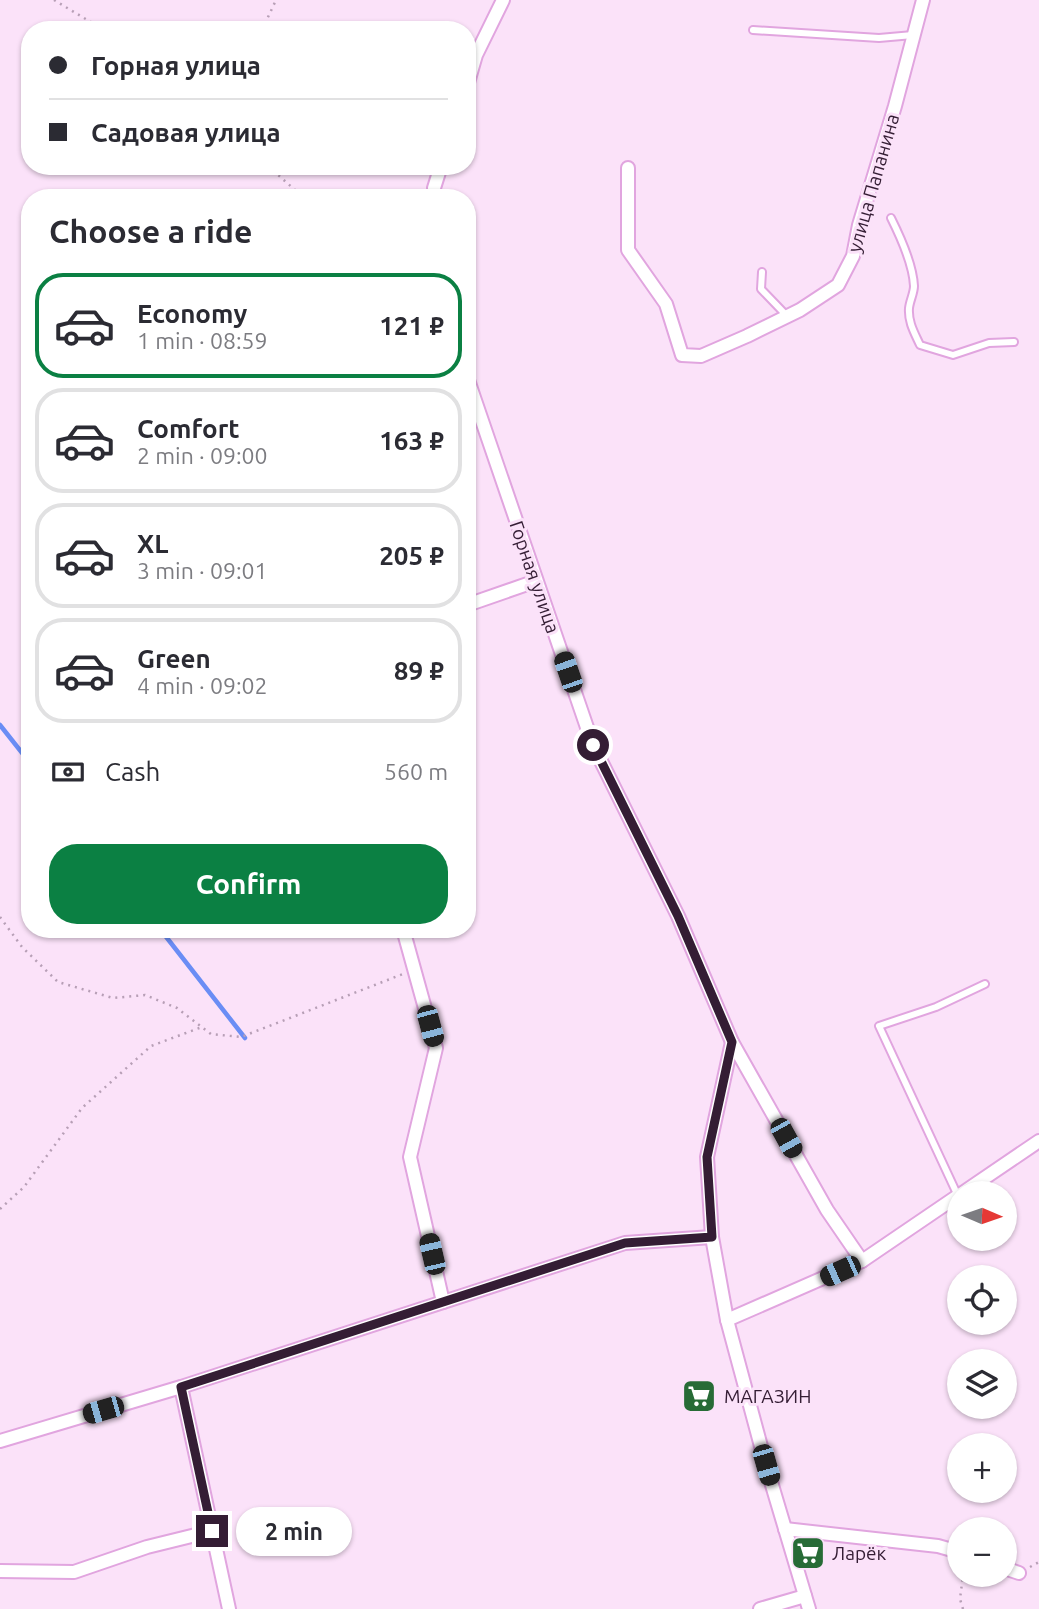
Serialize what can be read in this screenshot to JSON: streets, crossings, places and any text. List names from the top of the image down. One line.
{"streets":{"street":["улица Папанина","Горная улица"]},"places":{"supermarket":["МАГАЗИН","Ларёк"]},"north":"right","page":{"banner":["Горная улица","Садовая улица"],"heading":"Choose a ride","list":[{"name":"Economy","note":"1 min · 08:59","value":"121 ₽"},{"name":"Comfort","note":"2 min · 09:00","value":"163 ₽"},{"name":"XL","note":"3 min · 09:01","value":"205 ₽"},{"name":"Green","note":"4 min · 09:02","value":"89 ₽"}],"pay":["Cash","560 m"],"buttons":"Confirm","map_buttons":["+","−"],"bubble":"2 min"}}
